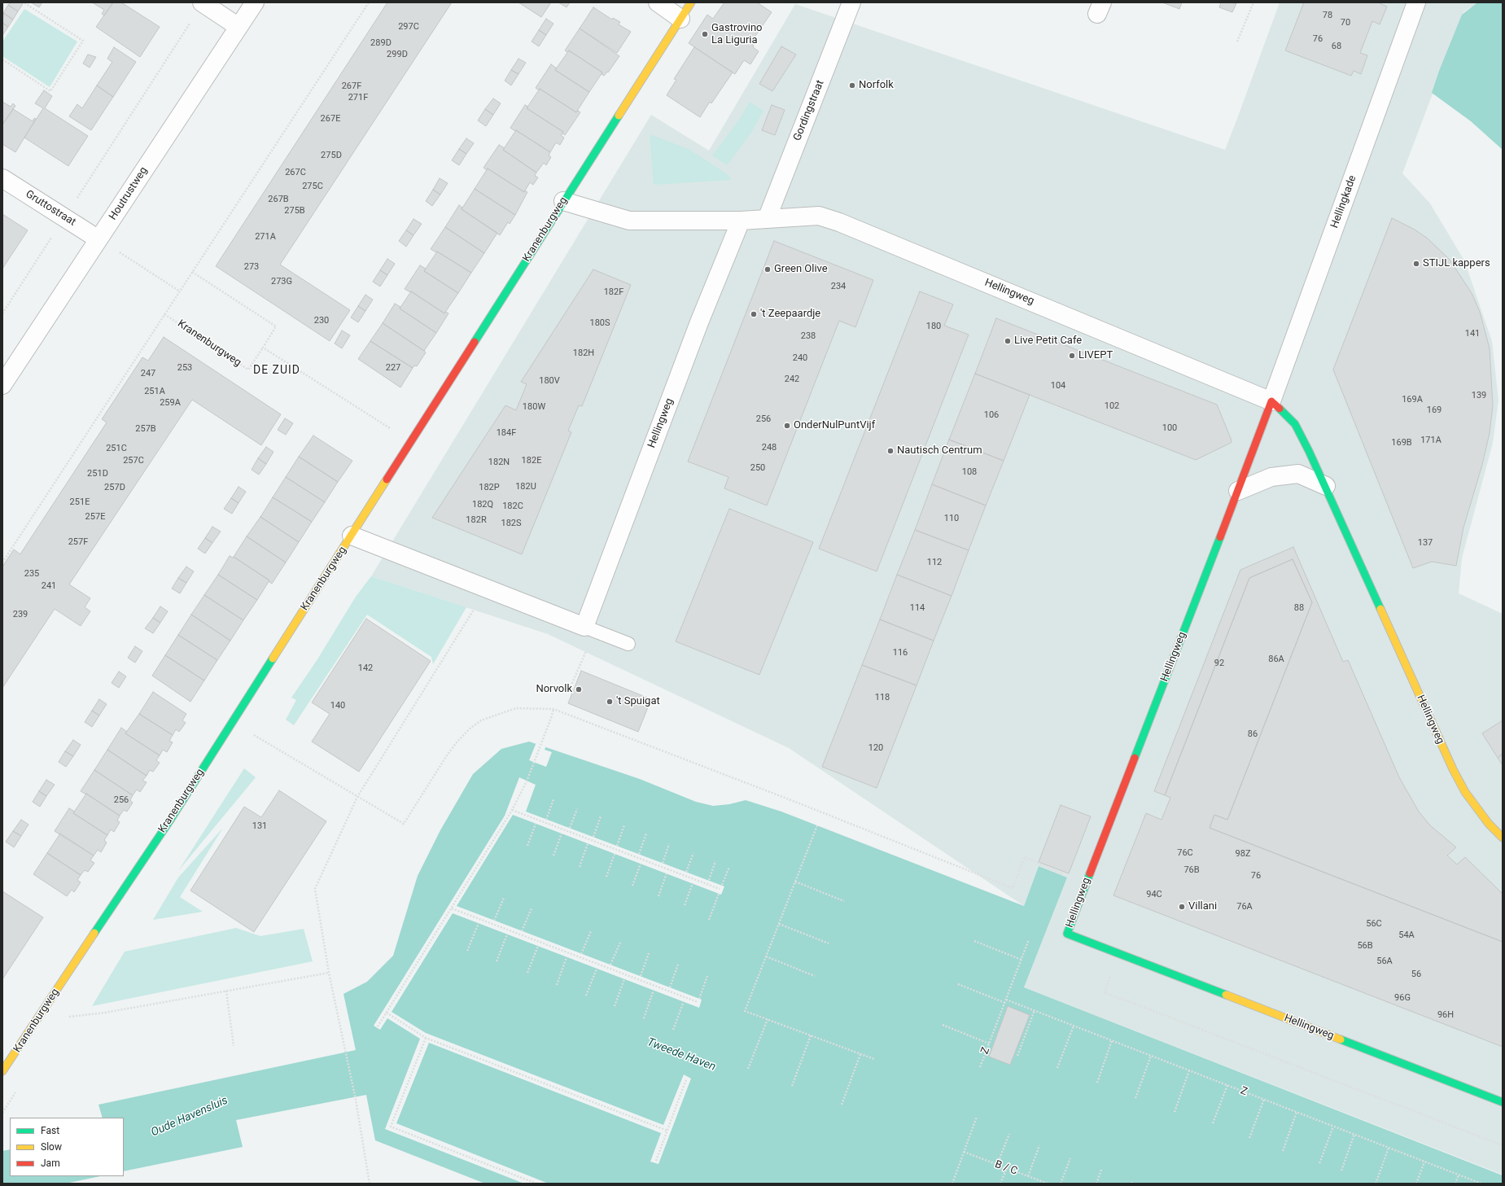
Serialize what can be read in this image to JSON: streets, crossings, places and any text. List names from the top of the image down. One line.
{"streets":{"street":["Gordingstraat","Houtrustweg","Hellingkade","Gruttostraat","Kranenburgweg","Hellingweg"],"path":["Z","B / C"]},"crossings":[["Gordingstraat","Hellingweg"],["Houtrustweg","Gruttostraat"],["Hellingkade","Hellingweg"],["Kranenburgweg","Hellingweg"]],"districts":["DE ZUID"],"water":["Tweede Haven","Oude Havensluis"],"places":["Gastrovino La Liguria","Norfolk","STIJL kappers","Green Olive","'t Zeepaardje","Live Petit Cafe","LIVEPT","OnderNulPuntVijf","Nautisch Centrum","Norvolk","'t Spuigat","Villani"],"house_numbers":["78","70","297C","76","289D","68","299D","267F","271F","267E","275D","267C","275C","267B","275B","271A","273","273G","234","182F","230","180S","180","141","238","182H","240","253","227","247","242","180V","104","251A","139","169A","259A","102","180W","169","106","256","100","257B","184F","171A","169B","248","251C","257C","182E","182N","250","108","251D","182U","257D","182P","251E","182Q","182C","257E","110","182R","182S","257F","137","112","235","241","114","88","239","116","86A","92","142","118","140","86","120","256","131","76C","98Z","76B","76","94C","76A","56C","54A","56B","56A","56","96G","96H"],"legend":["Fast","Slow","Jam"]}
